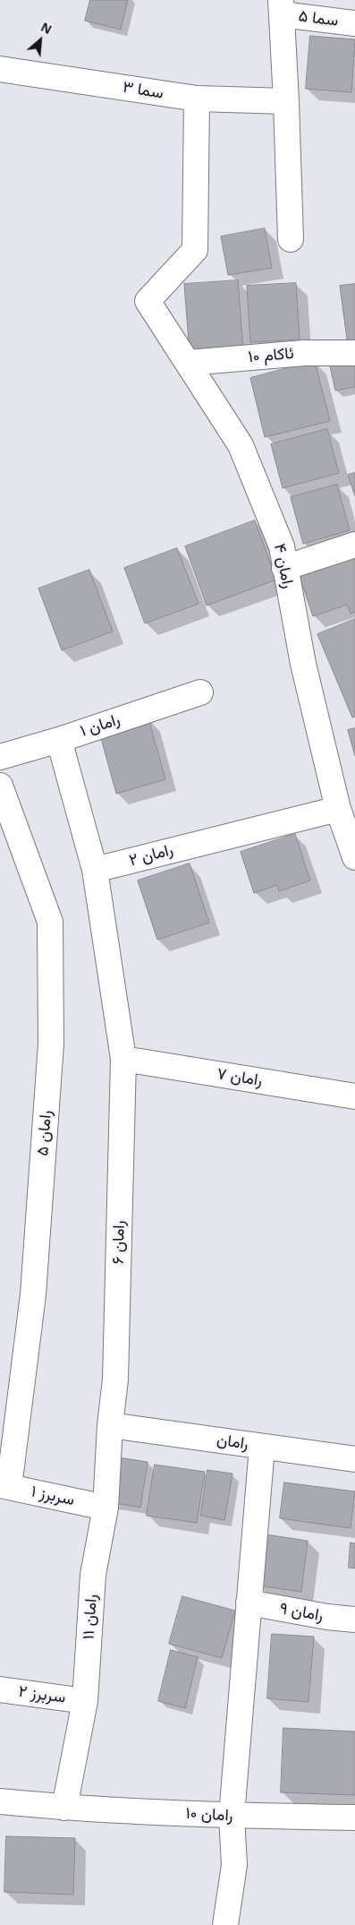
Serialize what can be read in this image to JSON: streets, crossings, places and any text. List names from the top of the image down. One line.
{"streets":{"street":["سما ۵","سما ۳","ئاکام ۱۰","رامان ۴","رامان ۱","رامان ۲","رامان ۷","رامان ۵","رامان ۶","رامان","سربرز ۱","رامان ۹","رامان ۱۱","سربرز ۲","رامان ۱۰"]},"crossings":[["سما ۳","رامان ۴"],["ئاکام ۱۰","رامان ۴"],["رامان ۴","رامان ۲"],["رامان ۲","رامان ۶"],["رامان ۷","رامان ۶"],["رامان ۵","سربرز ۱"],["رامان ۶","رامان"],["رامان ۶","رامان ۱۱"],["رامان","رامان ۱۱"],["سربرز ۱","رامان ۱۱"],["رامان ۱۱","سربرز ۲"],["رامان ۱۱","رامان ۱۰"]],"north":"top right"}
